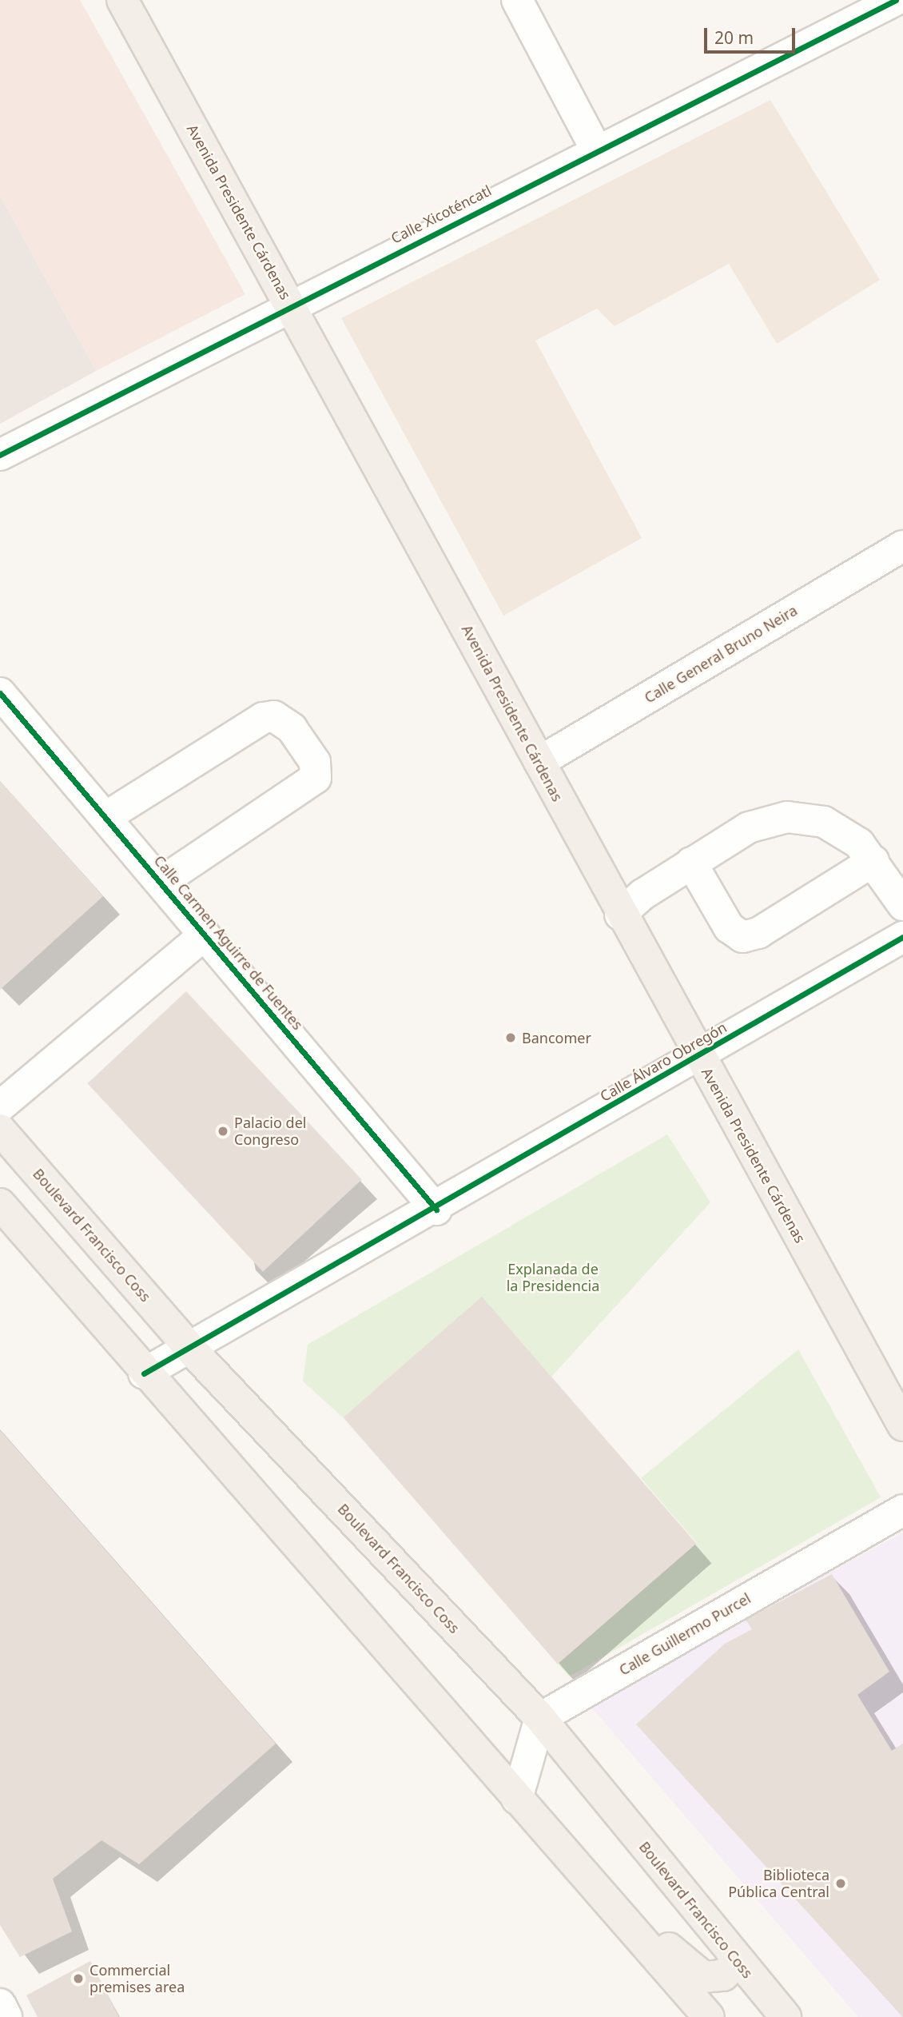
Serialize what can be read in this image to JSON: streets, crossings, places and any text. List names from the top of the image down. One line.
{"streets":{"main road":["Avenida Presidente Cárdenas","Boulevard Francisco Coss"],"street":["Calle Xicoténcatl","Calle General Bruno Neira","Calle Carmen Aguirre de Fuentes","Calle Álvaro Obregón","Calle Guillermo Purcel"]},"crossings":[["Avenida Presidente Cárdenas","Calle Xicoténcatl"],["Avenida Presidente Cárdenas","Calle General Bruno Neira"],["Avenida Presidente Cárdenas","Calle Álvaro Obregón"],["Calle Carmen Aguirre de Fuentes","Calle Álvaro Obregón"],["Calle Álvaro Obregón","Boulevard Francisco Coss"],["Boulevard Francisco Coss","Calle Guillermo Purcel"]],"parks":["Explanada de la Presidencia"],"places":["Bancomer","Palacio del Congreso","Biblioteca Pública Central","Commercial premises area"],"scale_bar":"20 m"}
